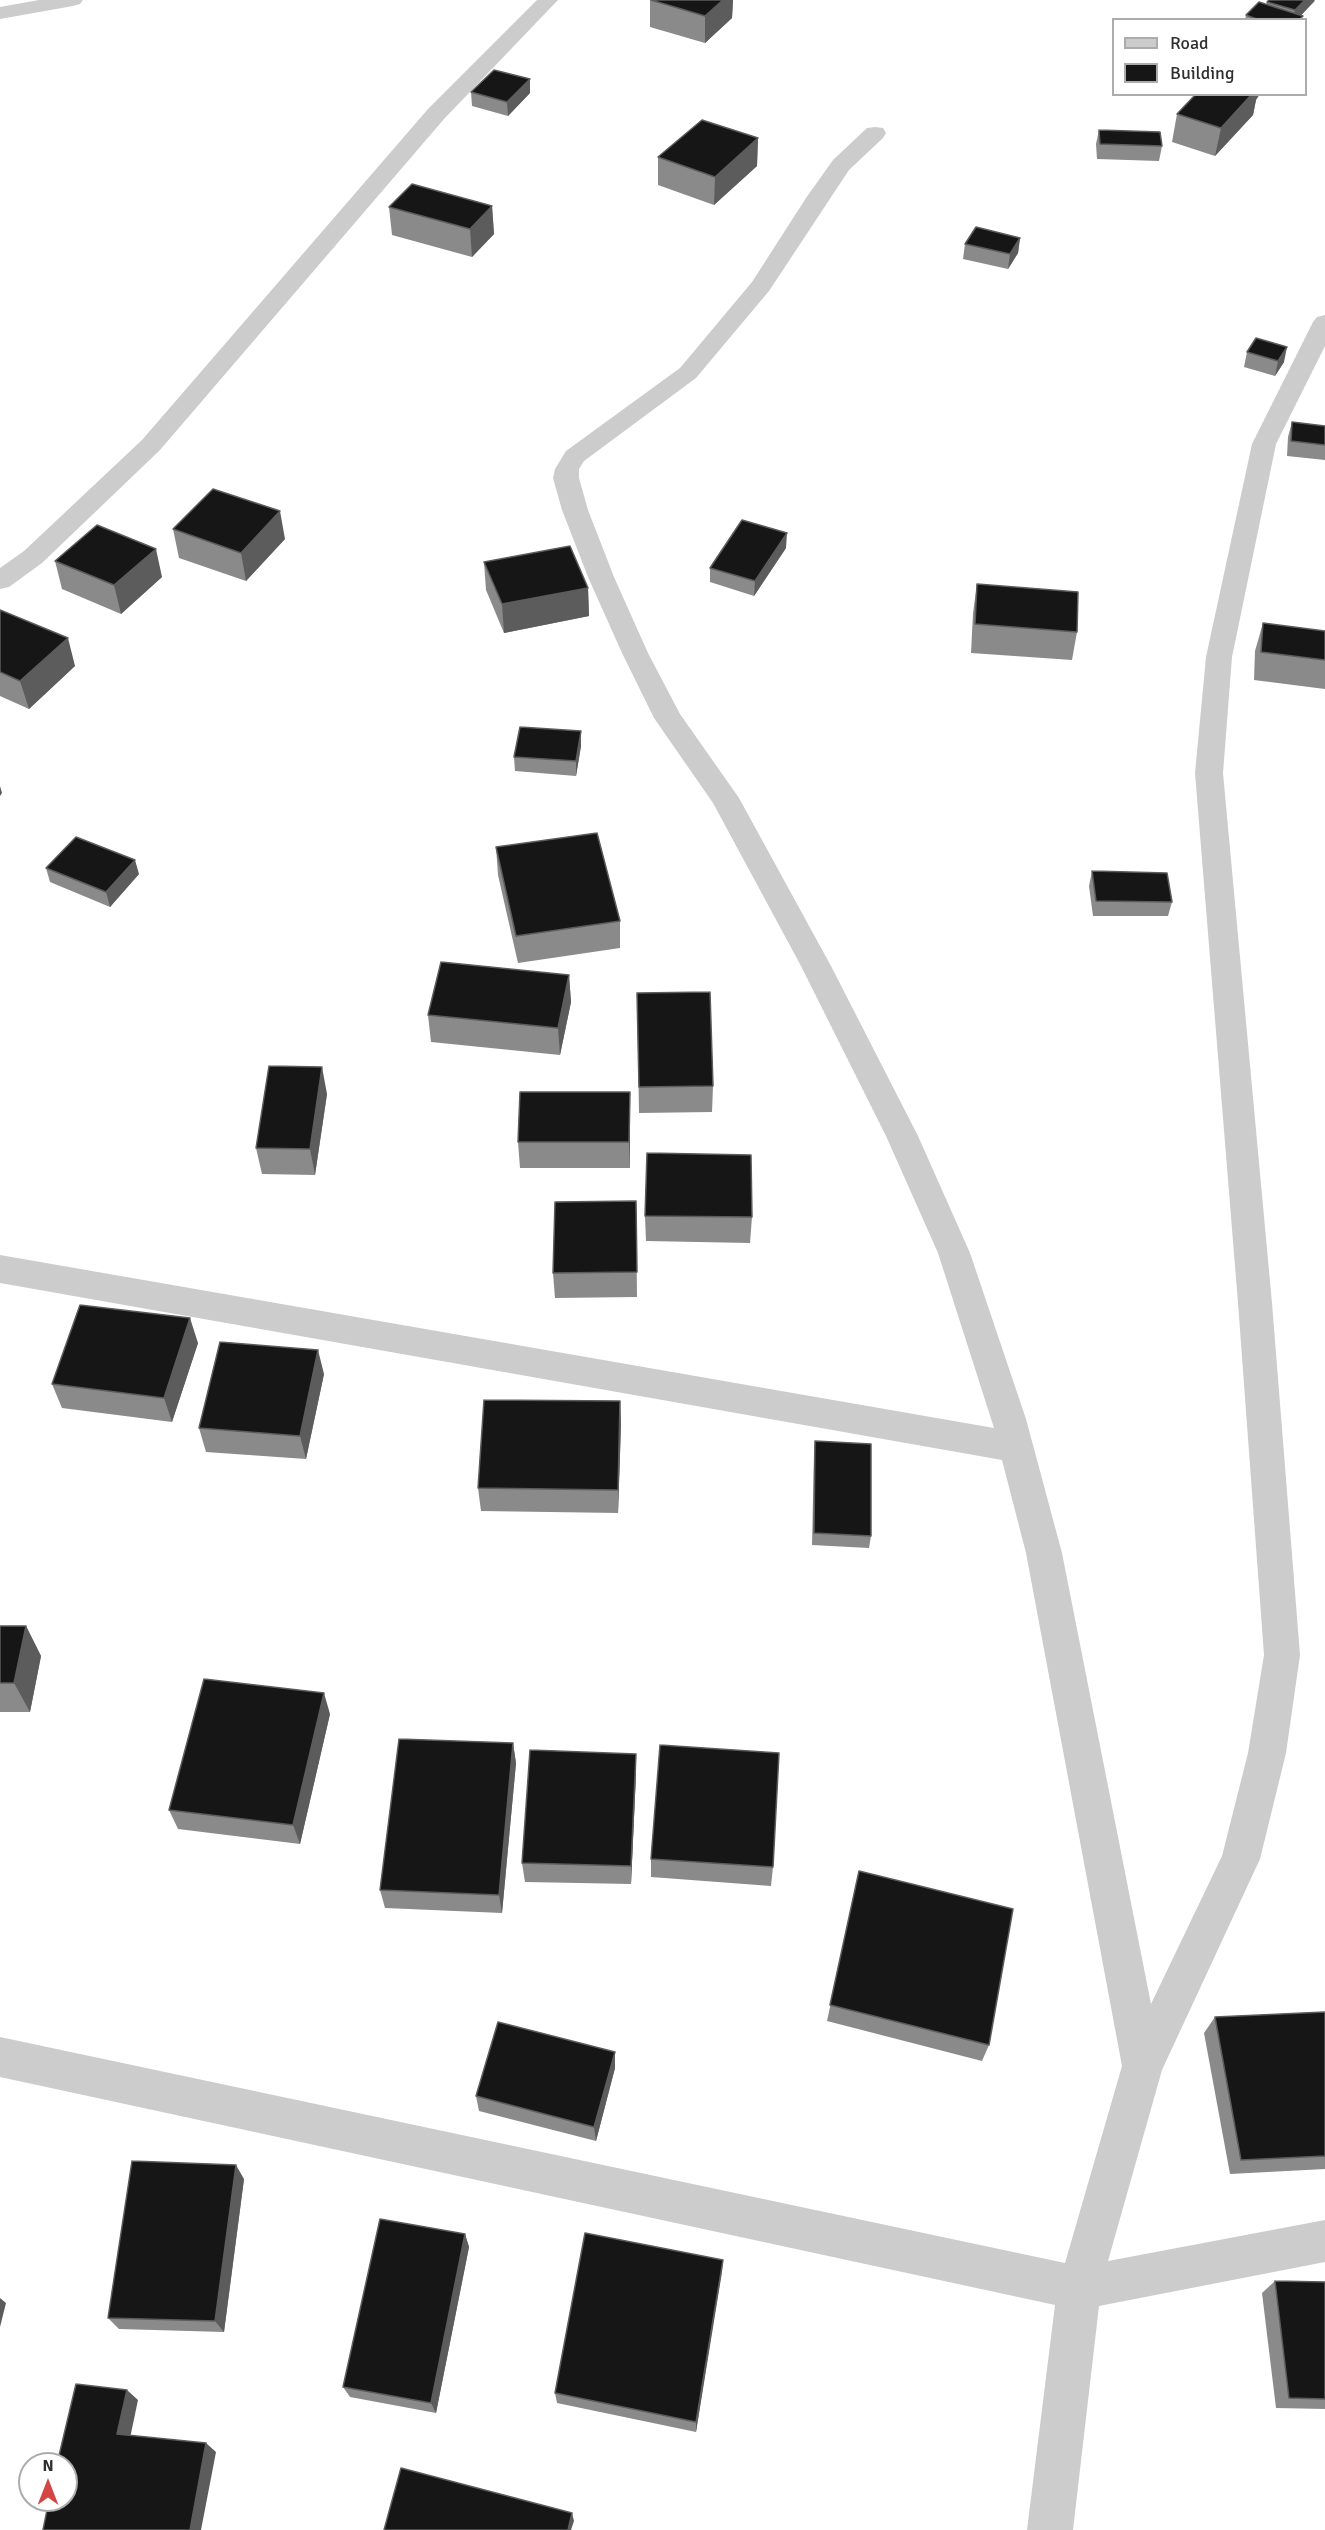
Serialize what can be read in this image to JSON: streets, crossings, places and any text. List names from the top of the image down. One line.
{"legend":["Road","Building"],"north":"top"}
